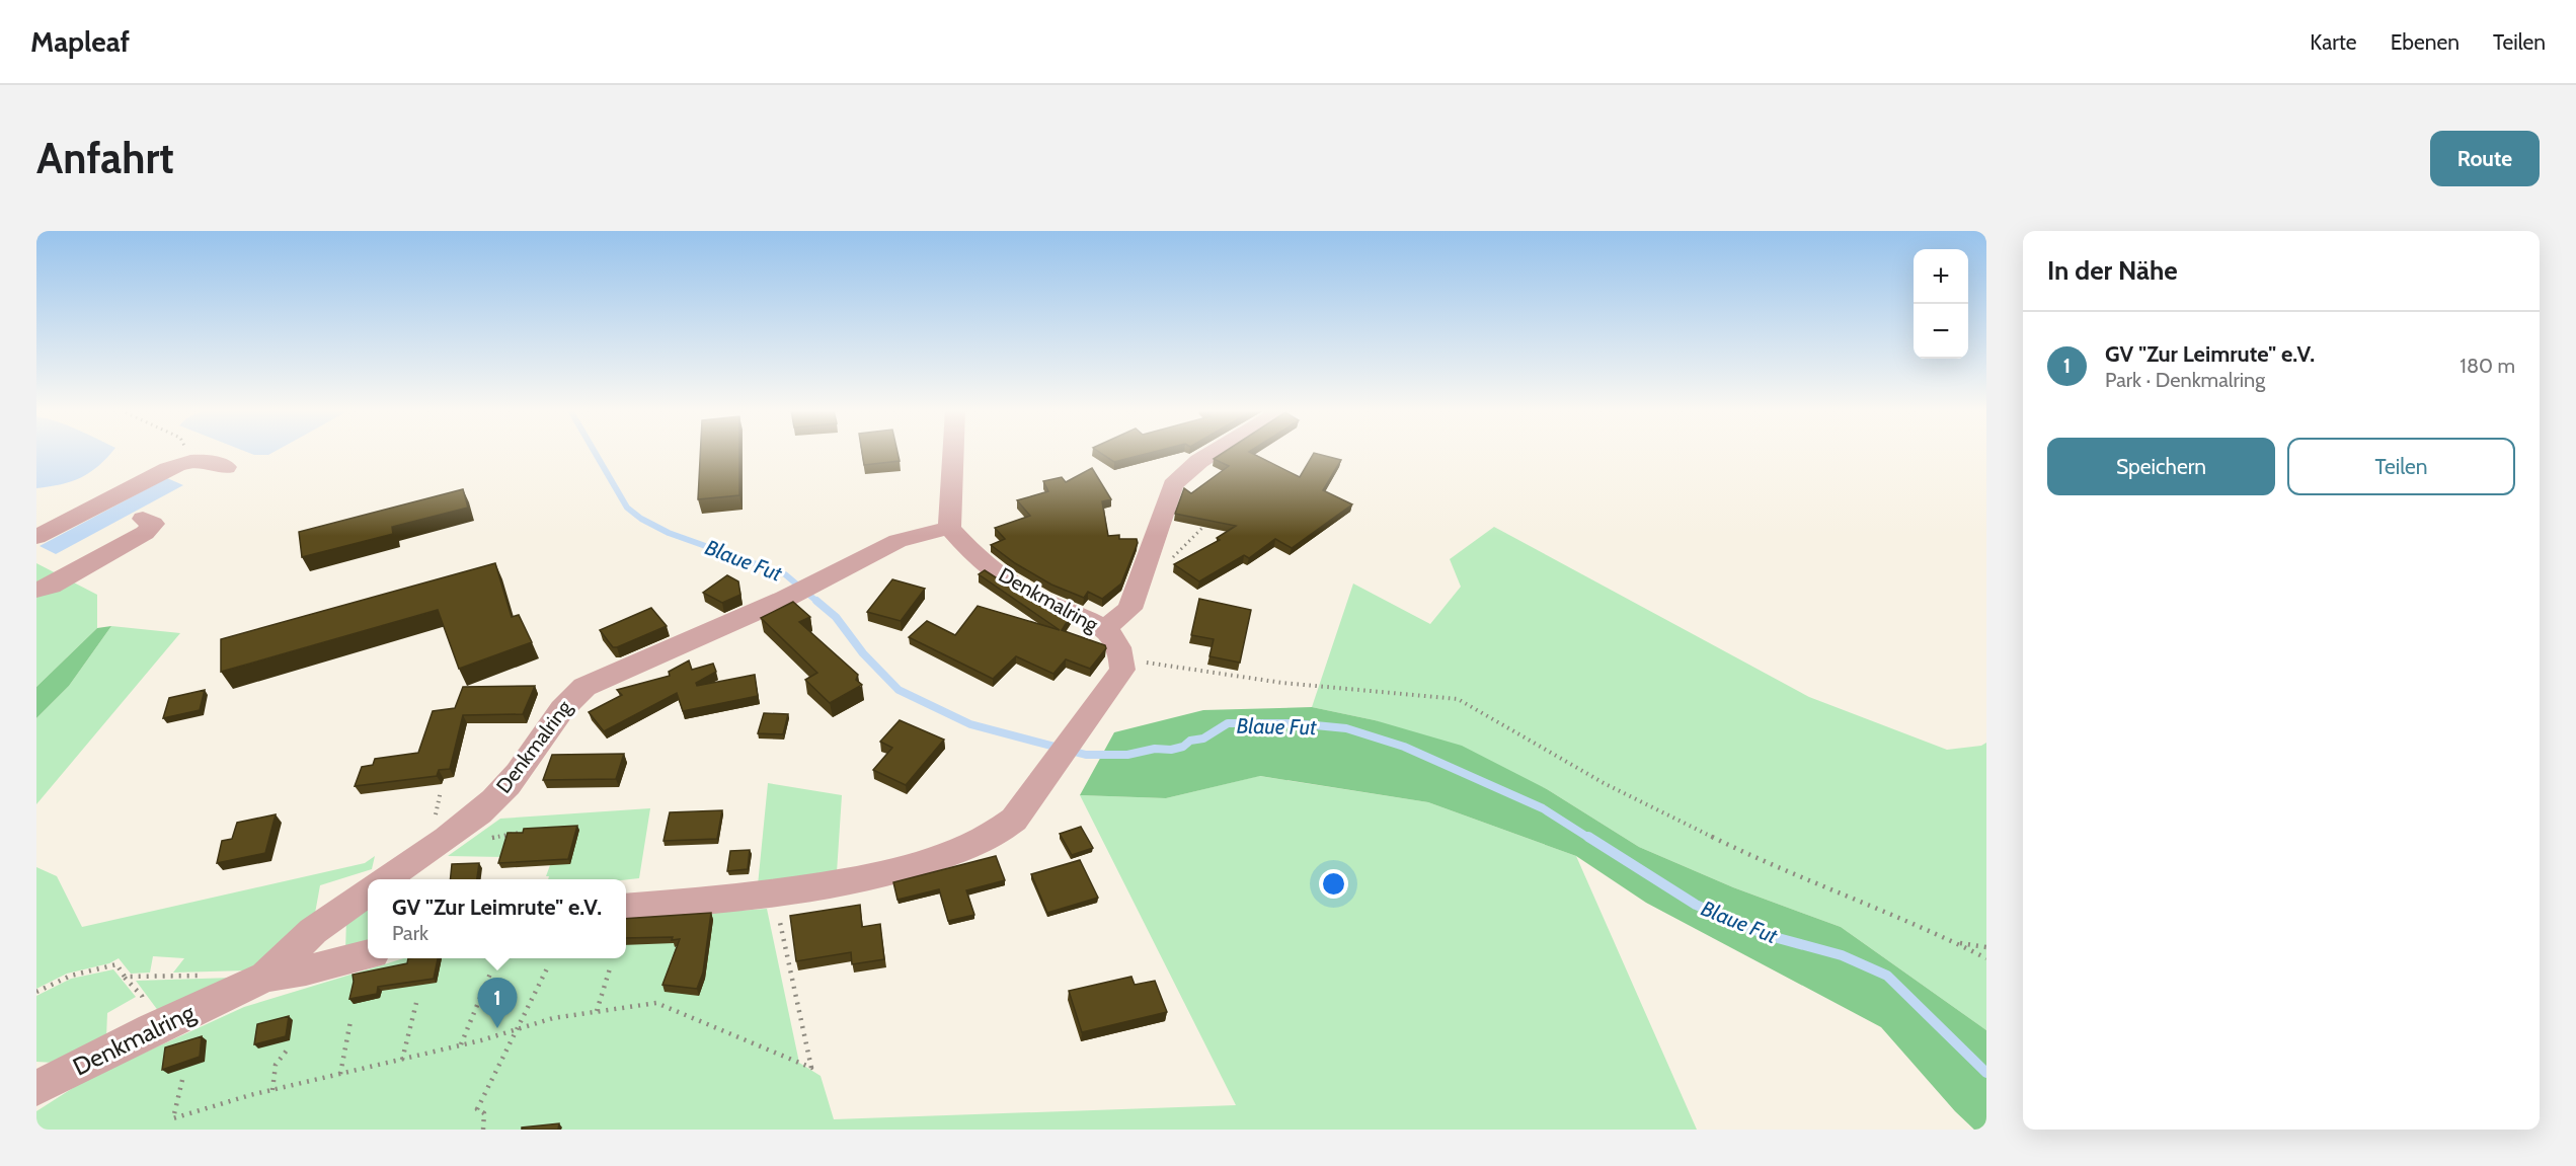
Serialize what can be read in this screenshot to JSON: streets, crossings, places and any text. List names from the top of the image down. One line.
{"streets":{"street":["Denkmalring"]},"water":["Blaue Fut"],"page":{"header":"Mapleaf","nav":["Karte","Ebenen","Teilen"],"buttons":["Route",["Speichern","Teilen"]],"title":"Anfahrt","heading":"In der Nähe","map_buttons":["+","−"],"list":[{"mark":"1","name":"GV \"Zur Leimrute\" e.V.","note":"Park · Denkmalring","value":"180 m"}],"popup":["GV \"Zur Leimrute\" e.V.","Park"],"pins":"1"}}
